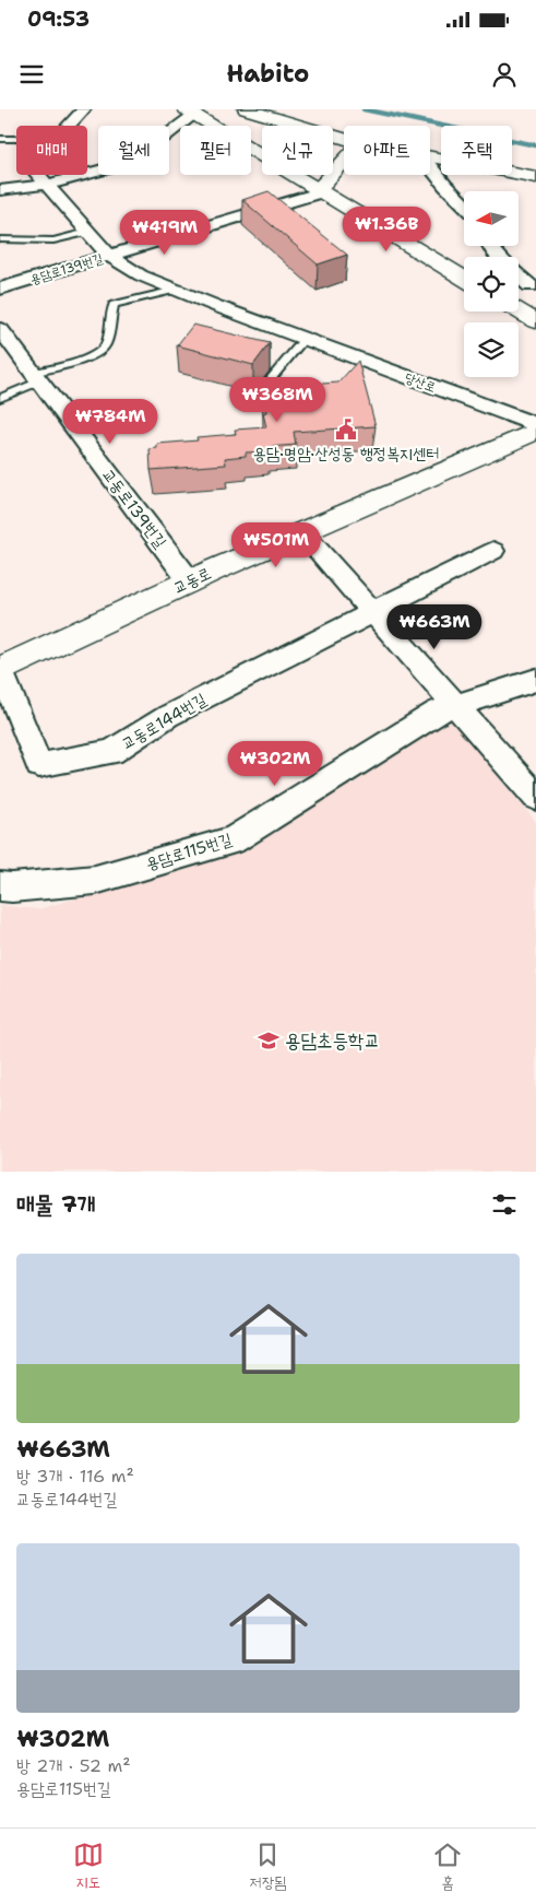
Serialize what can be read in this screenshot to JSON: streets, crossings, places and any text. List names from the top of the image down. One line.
{"streets":{"street":["용담로139번길","당산로","교동로139번길","교동로","교동로144번길","용담로115번길"]},"crossings":[["용담로139번길","당산로"],["교동로139번길","교동로"],["교동로","교동로144번길"]],"places":{"public building":["용담·명암·산성동 행정복지센터"],"school or university":["용담초등학교"]},"north":"left","page":{"status":"09:53","header":"Habito","chip":["매매","월세","필터","신규","아파트","주택"],"price":["₩1.36B","₩419M","₩368M","₩784M","₩501M","₩663M","₩302M"],"heading":"매물 7개","list":[{"name":"₩663M","note":"방 3개 · 116 m² · 교동로144번길"},{"name":"₩302M","note":"방 2개 · 52 m² · 용담로115번길"}],"tabs":["지도","저장됨","홈"]}}
